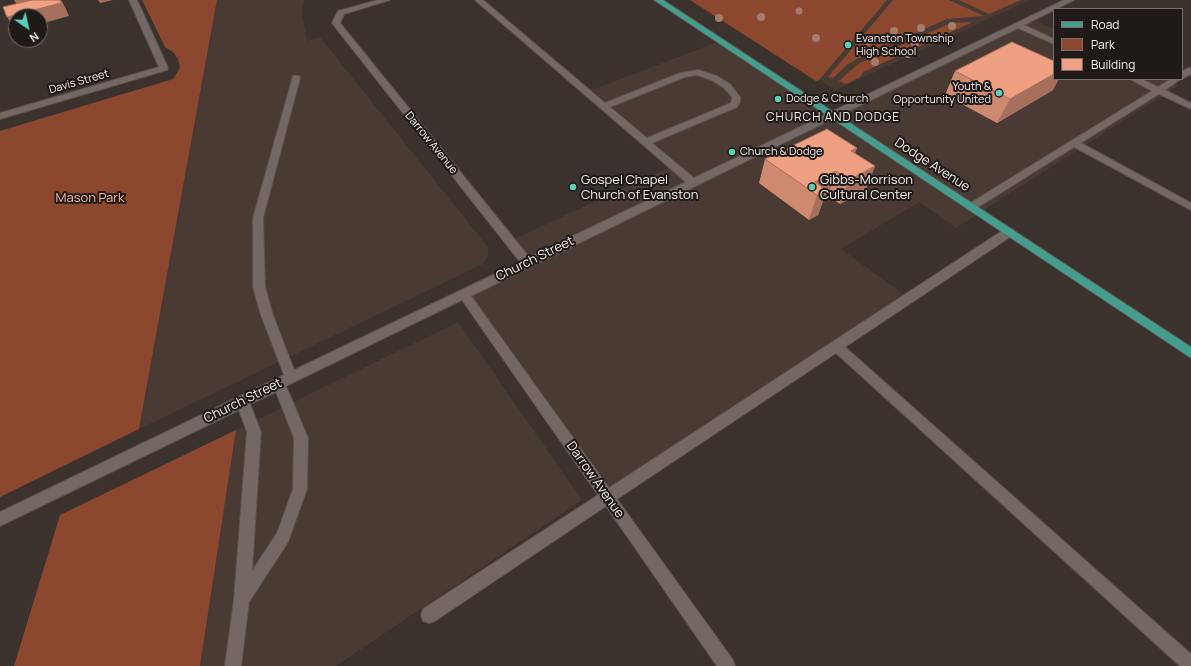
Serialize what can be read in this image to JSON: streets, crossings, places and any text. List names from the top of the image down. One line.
{"streets":{"main road":["Dodge Avenue"],"street":["Davis Street","Darrow Avenue","Church Street"]},"crossings":[["Darrow Avenue","Church Street"],["Dodge Avenue","Church Street"]],"districts":["CHURCH AND DODGE"],"parks":["Mason Park"],"places":["Evanston Township High School","Youth & Opportunity United","Dodge & Church","Church & Dodge","Gospel Chapel Church of Evanston","Gibbs-Morrison Cultural Center"],"legend":["Road","Park","Building"],"north":"bottom right"}
